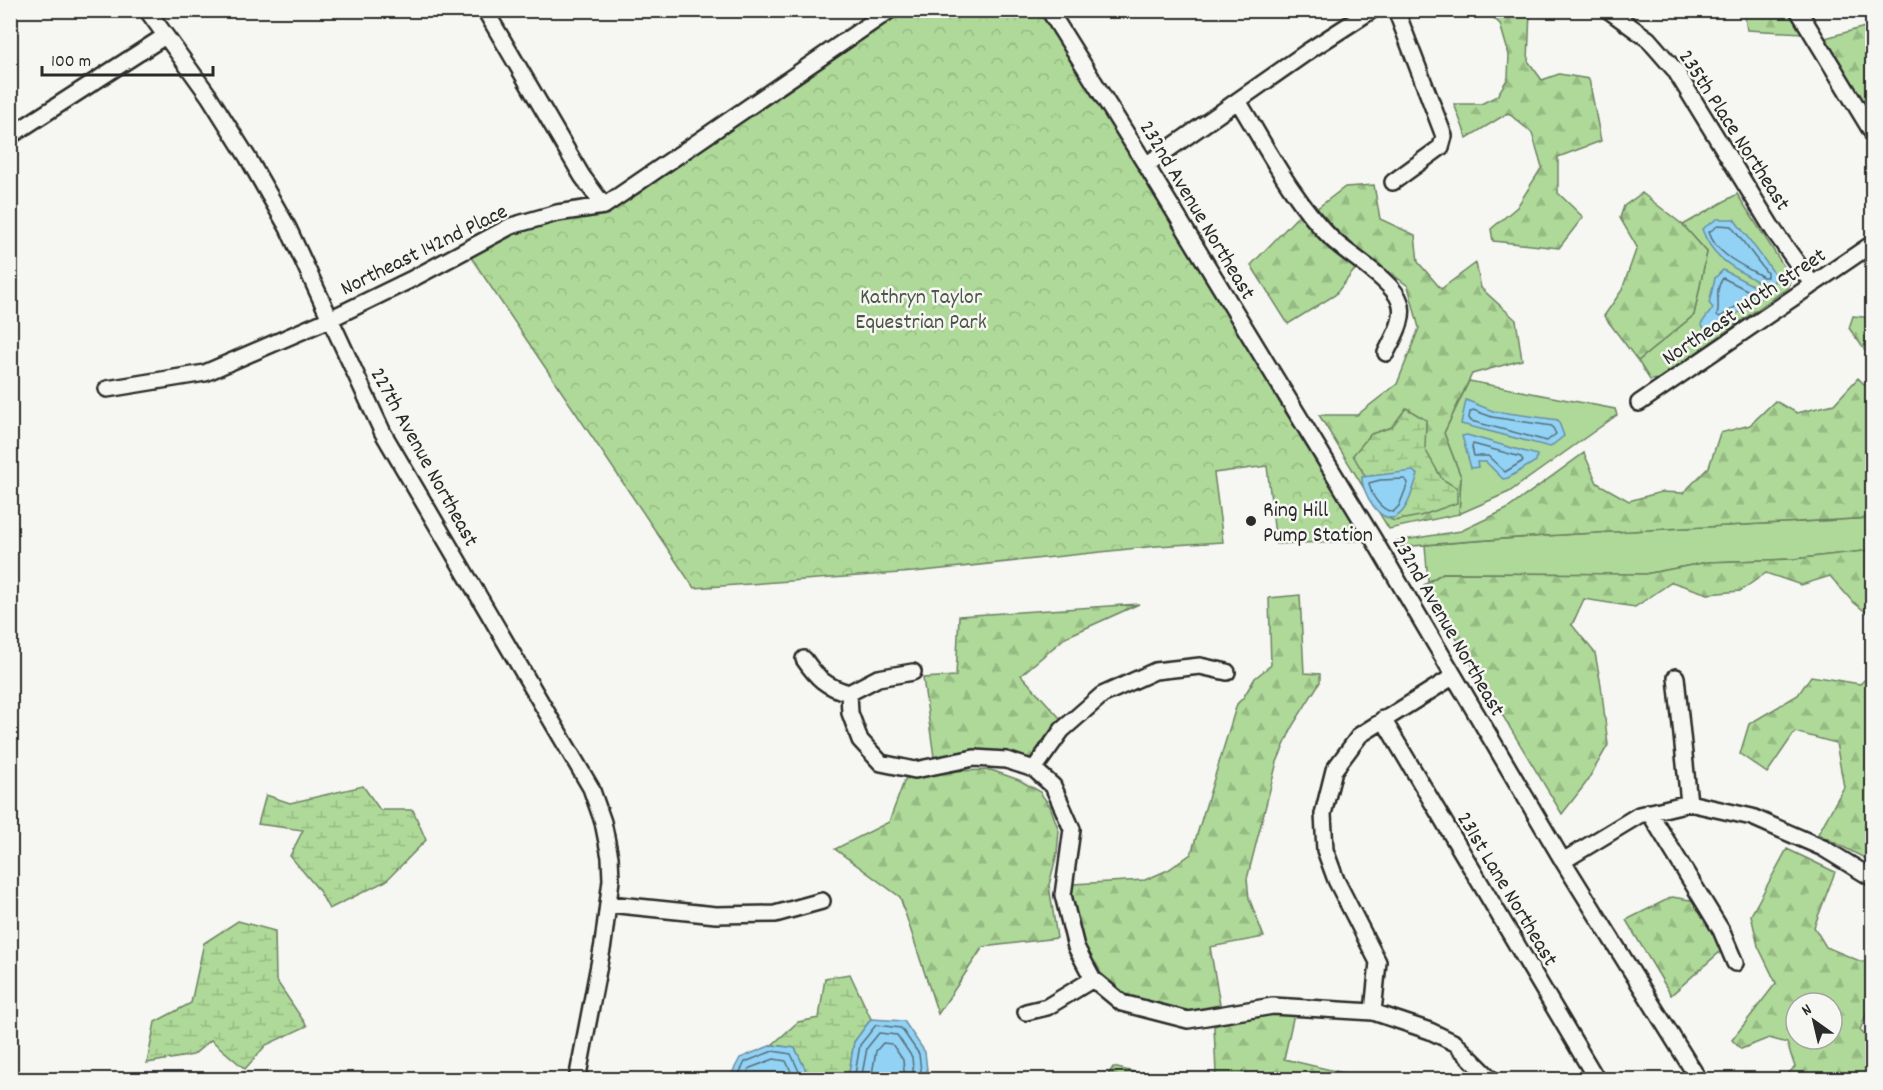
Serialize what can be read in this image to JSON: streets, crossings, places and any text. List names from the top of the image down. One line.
{"streets":{"street":["235th Place Northeast","232nd Avenue Northeast","Northeast 142nd Place","Northeast 140th Street","227th Avenue Northeast","231st Lane Northeast"]},"crossings":[["235th Place Northeast","Northeast 140th Street"],["Northeast 142nd Place","227th Avenue Northeast"]],"parks":["Kathryn Taylor Equestrian Park"],"places":["Ring Hill Pump Station"],"scale_bar":"100 m","north":"top left"}
